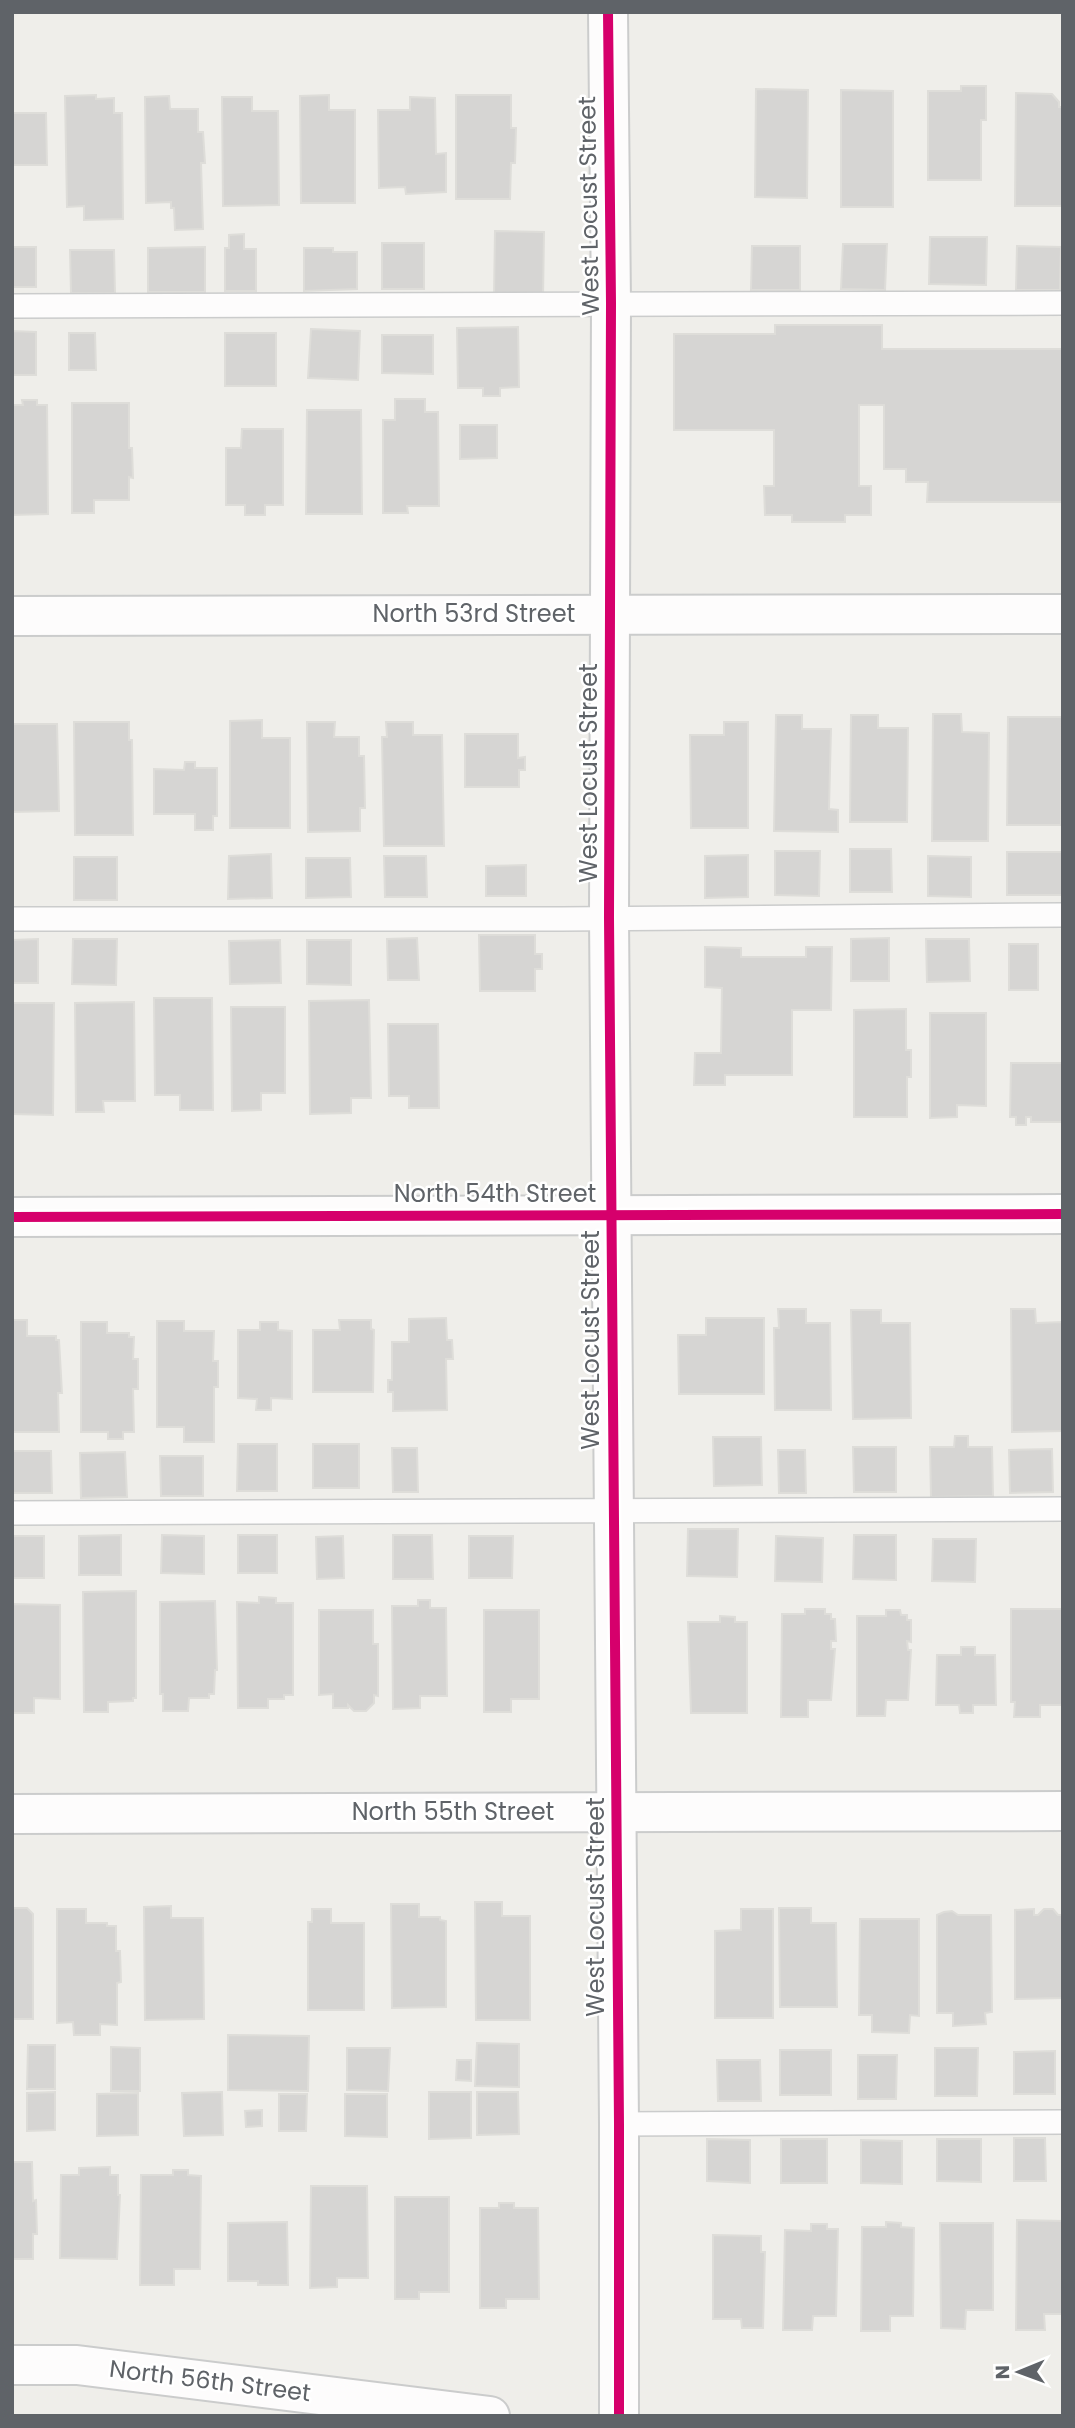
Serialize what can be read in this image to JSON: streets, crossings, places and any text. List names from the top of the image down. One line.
{"streets":{"street":["West Locust Street","North 53rd Street","North 54th Street","North 55th Street","North 56th Street"]},"crossings":[["West Locust Street","North 53rd Street"],["West Locust Street","North 54th Street"],["West Locust Street","North 55th Street"]],"north":"left"}
